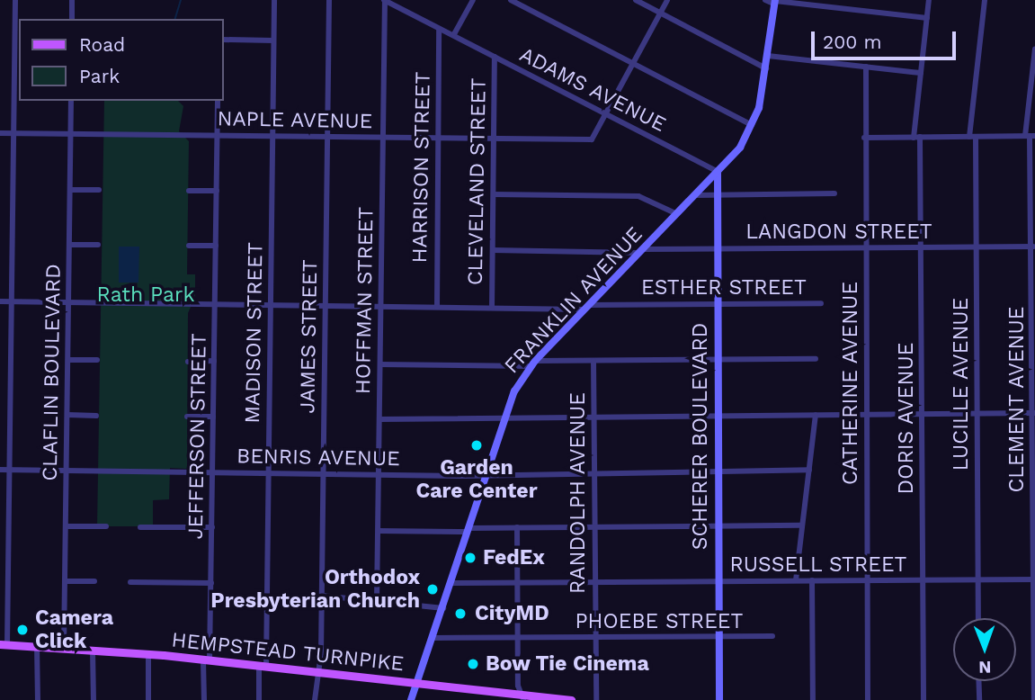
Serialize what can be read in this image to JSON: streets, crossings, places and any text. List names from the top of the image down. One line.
{"streets":{"main road":["FRANKLIN AVENUE","SCHERER BOULEVARD","HEMPSTEAD TURNPIKE"],"street":["ADAMS AVENUE","NAPLE AVENUE","HARRISON STREET","CLEVELAND STREET","LANGDON STREET","ESTHER STREET","HOFFMAN STREET","MADISON STREET","JAMES STREET","CLAFLIN BOULEVARD","CATHERINE AVENUE","LUCILLE AVENUE","CLEMENT AVENUE","DORIS AVENUE","JEFFERSON STREET","BENRIS AVENUE","RANDOLPH AVENUE","RUSSELL STREET","PHOEBE STREET"]},"crossings":[["ADAMS AVENUE","NAPLE AVENUE"],["ADAMS AVENUE","HARRISON STREET"],["ADAMS AVENUE","CLEVELAND STREET"],["ADAMS AVENUE","FRANKLIN AVENUE"],["ADAMS AVENUE","SCHERER BOULEVARD"],["NAPLE AVENUE","HARRISON STREET"],["NAPLE AVENUE","CLEVELAND STREET"],["NAPLE AVENUE","HOFFMAN STREET"],["NAPLE AVENUE","MADISON STREET"],["NAPLE AVENUE","JAMES STREET"],["NAPLE AVENUE","CLAFLIN BOULEVARD"],["NAPLE AVENUE","JEFFERSON STREET"],["HARRISON STREET","ESTHER STREET"],["CLEVELAND STREET","LANGDON STREET"],["CLEVELAND STREET","ESTHER STREET"],["LANGDON STREET","FRANKLIN AVENUE"],["LANGDON STREET","CATHERINE AVENUE"],["LANGDON STREET","LUCILLE AVENUE"],["LANGDON STREET","CLEMENT AVENUE"],["LANGDON STREET","DORIS AVENUE"],["LANGDON STREET","SCHERER BOULEVARD"],["ESTHER STREET","HOFFMAN STREET"],["ESTHER STREET","FRANKLIN AVENUE"],["ESTHER STREET","MADISON STREET"],["ESTHER STREET","JAMES STREET"],["ESTHER STREET","CLAFLIN BOULEVARD"],["ESTHER STREET","JEFFERSON STREET"],["ESTHER STREET","SCHERER BOULEVARD"],["HOFFMAN STREET","BENRIS AVENUE"],["FRANKLIN AVENUE","SCHERER BOULEVARD"],["FRANKLIN AVENUE","BENRIS AVENUE"],["FRANKLIN AVENUE","RUSSELL STREET"],["FRANKLIN AVENUE","PHOEBE STREET"],["FRANKLIN AVENUE","HEMPSTEAD TURNPIKE"],["MADISON STREET","BENRIS AVENUE"],["MADISON STREET","HEMPSTEAD TURNPIKE"],["JAMES STREET","BENRIS AVENUE"],["JAMES STREET","HEMPSTEAD TURNPIKE"],["CLAFLIN BOULEVARD","BENRIS AVENUE"],["CLAFLIN BOULEVARD","HEMPSTEAD TURNPIKE"],["CATHERINE AVENUE","RUSSELL STREET"],["LUCILLE AVENUE","RUSSELL STREET"],["CLEMENT AVENUE","RUSSELL STREET"],["DORIS AVENUE","RUSSELL STREET"],["JEFFERSON STREET","BENRIS AVENUE"],["JEFFERSON STREET","HEMPSTEAD TURNPIKE"],["SCHERER BOULEVARD","BENRIS AVENUE"],["SCHERER BOULEVARD","RUSSELL STREET"],["SCHERER BOULEVARD","PHOEBE STREET"],["BENRIS AVENUE","RANDOLPH AVENUE"],["RANDOLPH AVENUE","RUSSELL STREET"],["RANDOLPH AVENUE","PHOEBE STREET"]],"parks":["Rath Park"],"places":["Garden Care Center","FedEx","Orthodox Presbyterian Church","CityMD","Camera Click","Bow Tie Cinema"],"legend":["Road","Park"],"scale_bar":"200 m","north":"bottom"}
